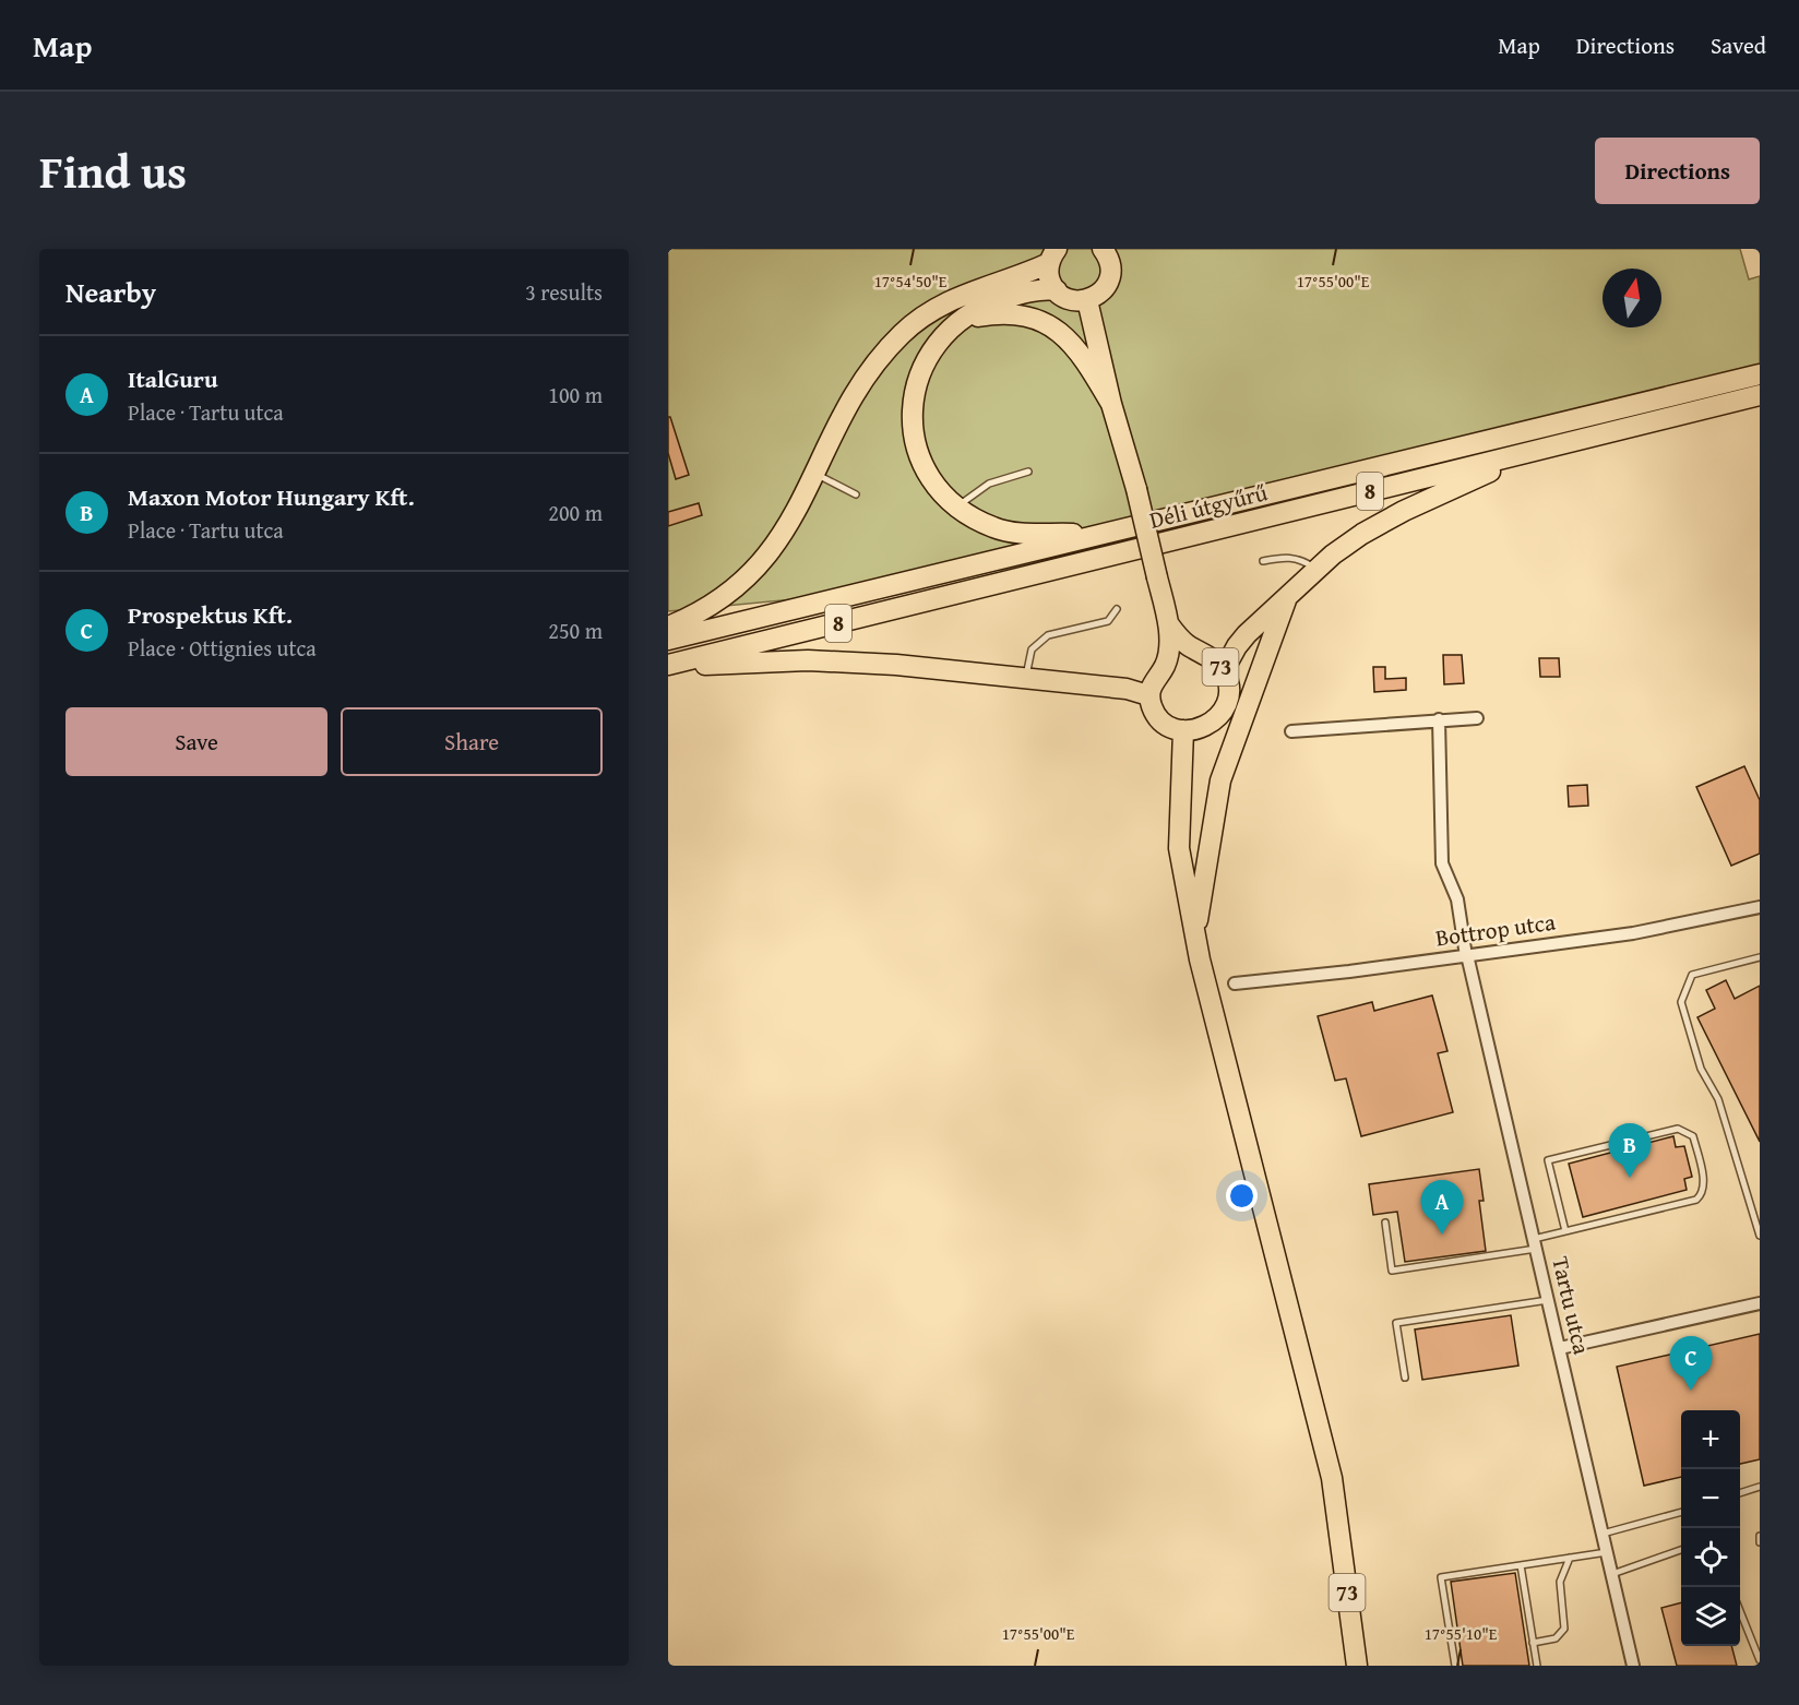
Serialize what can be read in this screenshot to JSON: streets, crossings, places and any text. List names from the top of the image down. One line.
{"streets":{"main road":["8","Déli útgyűrű","73"],"street":["Bottrop utca","Tartu utca"]},"crossings":[["Bottrop utca","Tartu utca"]],"north":"top","page":{"header":"Map","nav":["Map","Directions","Saved"],"title":"Find us","buttons":["Directions",["Save","Share"]],"heading":["Nearby","3 results"],"list":[{"mark":"A","name":"ItalGuru","note":"Place · Tartu utca","value":"100 m"},{"mark":"B","name":"Maxon Motor Hungary Kft.","note":"Place · Tartu utca","value":"200 m"},{"mark":"C","name":"Prospektus Kft.","note":"Place · Ottignies utca","value":"250 m"}],"pins":["B","A","C"],"map_buttons":["+","−"]},"coordinates":["17°54'50\"E","17°55'00\"E","17°55'10\"E"]}
